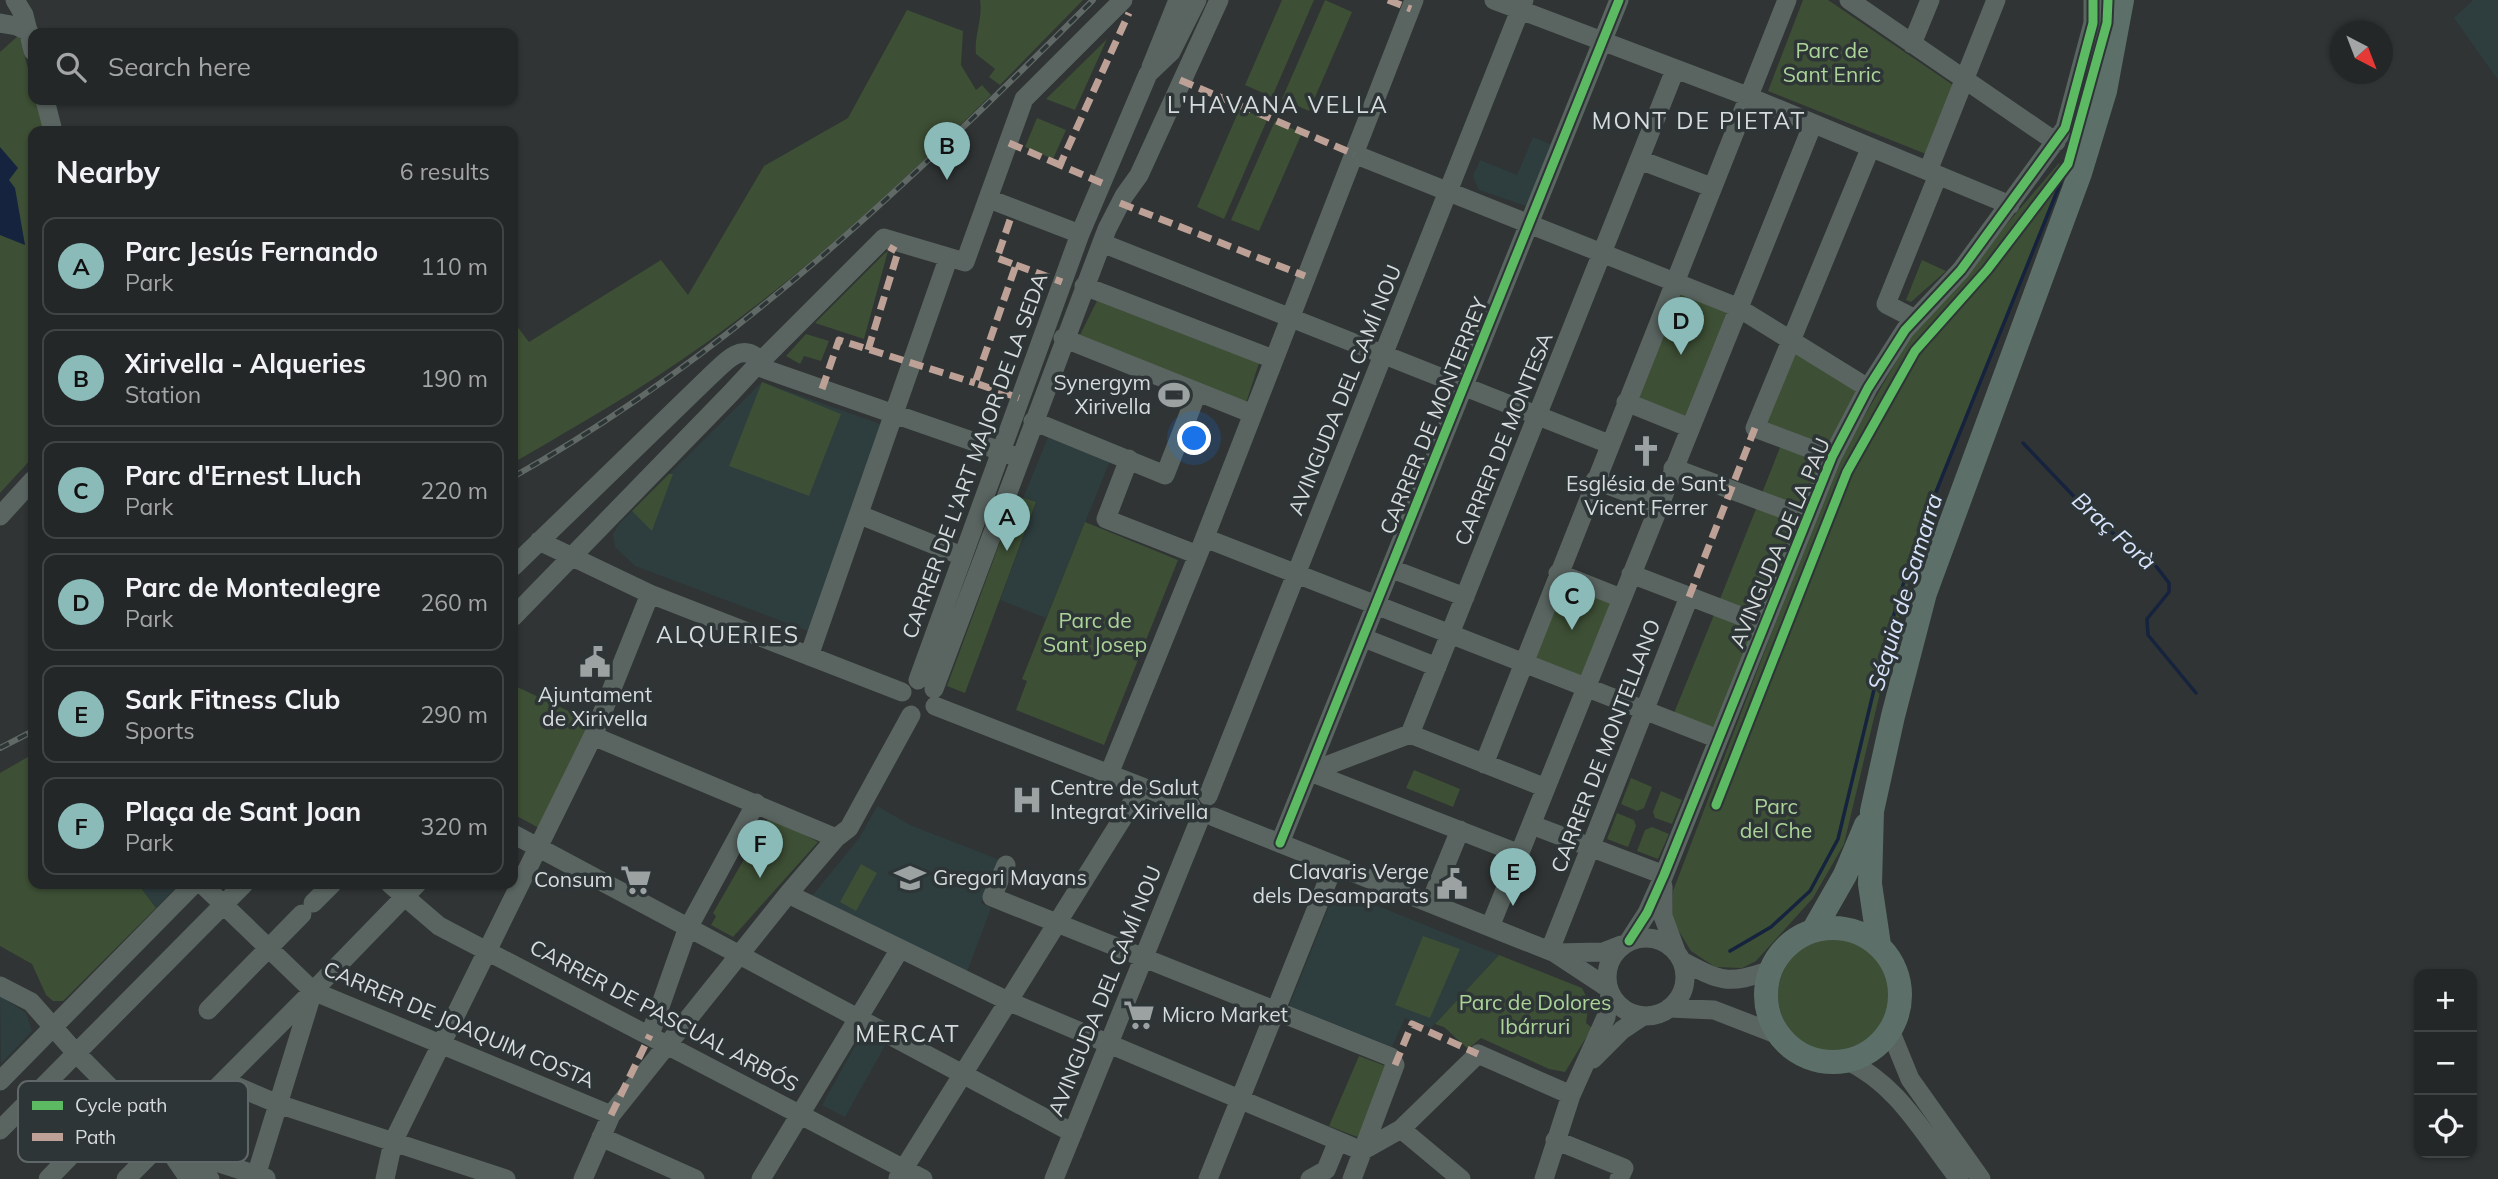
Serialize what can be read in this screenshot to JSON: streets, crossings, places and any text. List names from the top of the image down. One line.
{"streets":{"street":["AVINGUDA DEL CAMÍ NOU","CARRER DE MONTERREY","CARRER DE MONTESA","CARRER DE L'ART MAJOR DE LA SEDA","AVINGUDA DE LA PAU","CARRER DE MONTELLANO","CARRER DE PASCUAL ARBÓS","CARRER DE JOAQUIM COSTA"]},"districts":["L'HAVANA VELLA","MONT DE PIETAT","ALQUERIES","MERCAT"],"water":["Braç Forà","Séquia de Samarra"],"parks":["Parc de Sant Enric","Parc de Sant Josep","Parc del Che","Parc de Dolores Ibárruri"],"places":{"sports":["Synergym Xirivella"],"church":["Església de Sant Vicent Ferrer"],"public building":["Ajuntament de Xirivella","Clavaris Verge dels Desamparats"],"hospital":["Centre de Salut Integrat Xirivella"],"school or university":["Gregori Mayans"],"supermarket":["Consum","Micro Market"]},"legend":["Cycle path","Path"],"north":"bottom right","page":{"search":"Search here","pins":["B","D","A","C","F","E"],"heading":["Nearby","6 results"],"list":[{"mark":"A","name":"Parc Jesús Fernando","note":"Park","value":"110 m"},{"mark":"B","name":"Xirivella - Alqueries","note":"Station","value":"190 m"},{"mark":"C","name":"Parc d'Ernest Lluch","note":"Park","value":"220 m"},{"mark":"D","name":"Parc de Montealegre","note":"Park","value":"260 m"},{"mark":"E","name":"Sark Fitness Club","note":"Sports","value":"290 m"},{"mark":"F","name":"Plaça de Sant Joan","note":"Park","value":"320 m"}],"map_buttons":["+","−"]}}
